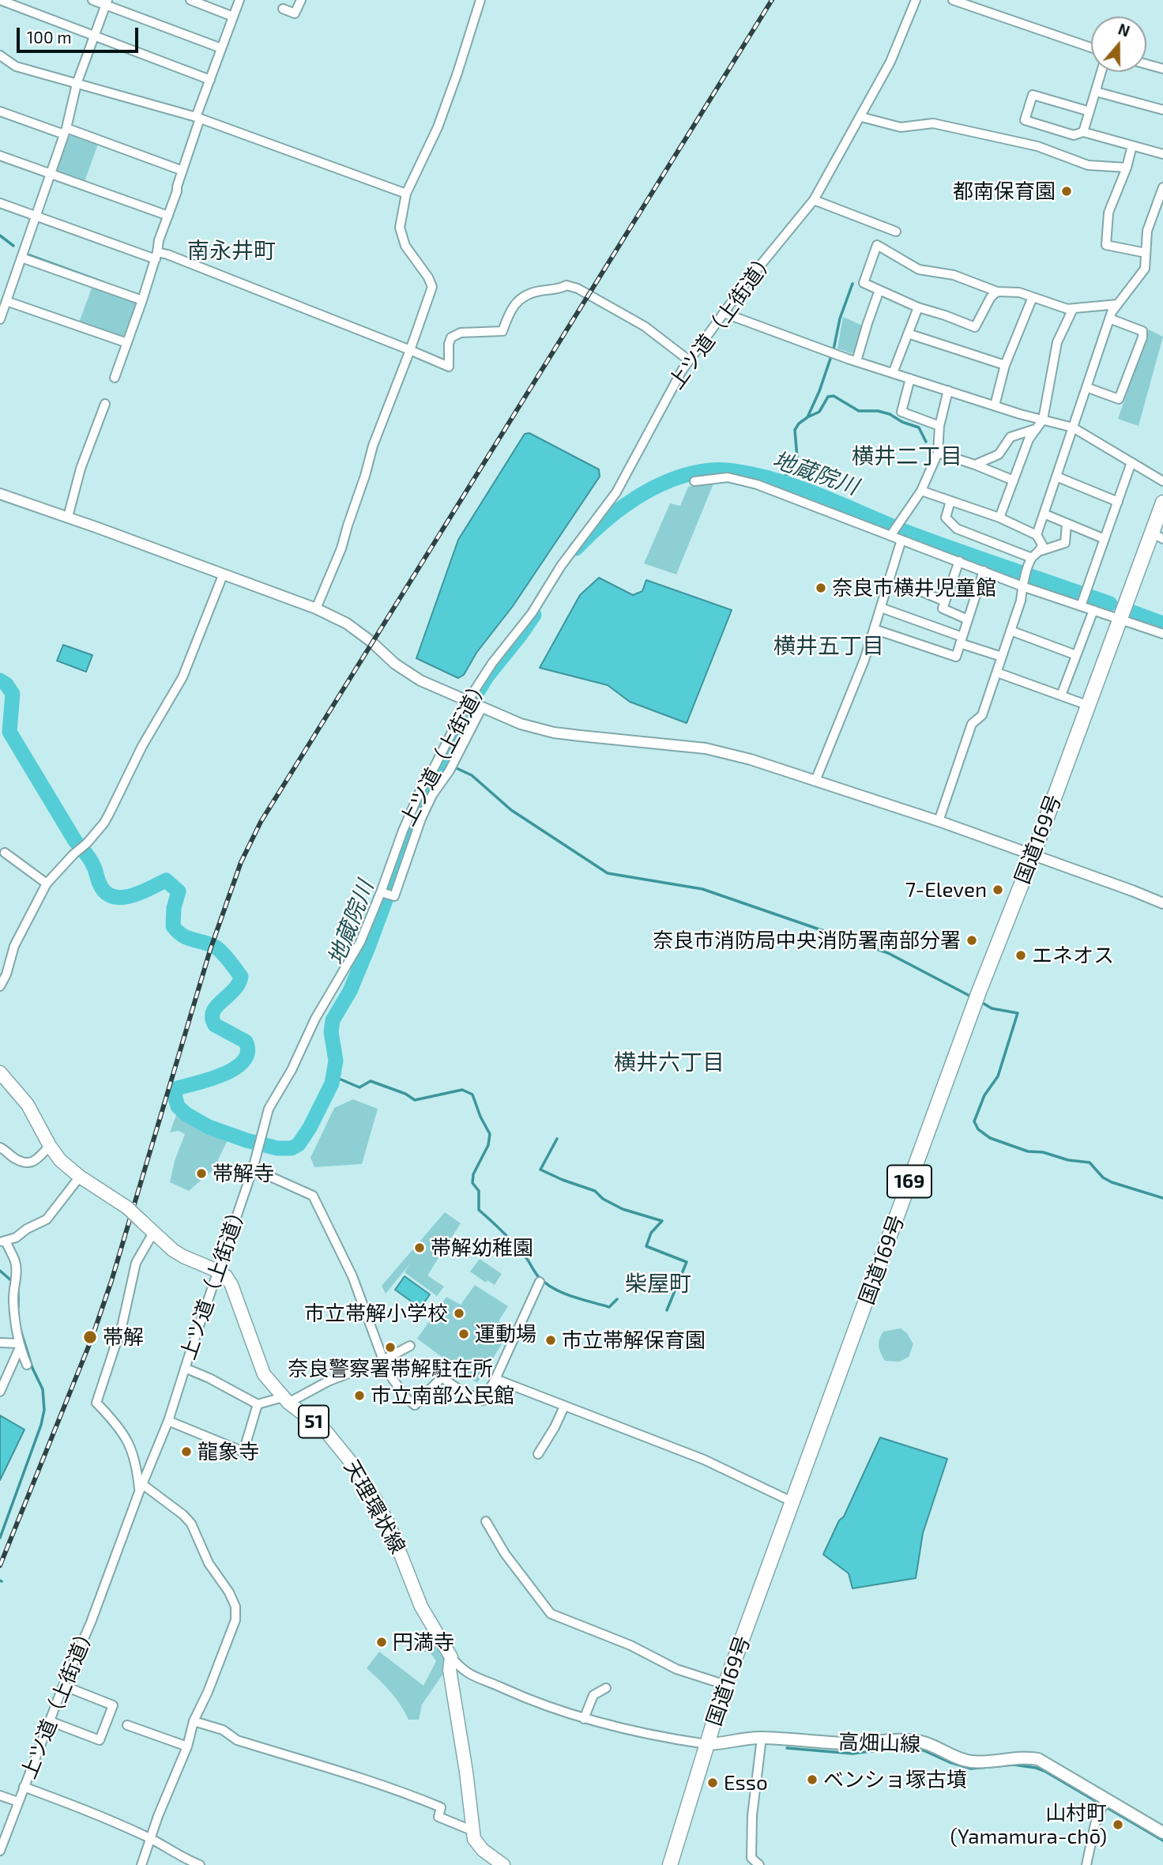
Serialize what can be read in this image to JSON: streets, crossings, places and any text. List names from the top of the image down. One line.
{"streets":{"highway":["国道169号","169"],"main road":["51","天理環状線","高畑山線"],"street":["上ツ道（上街道）"]},"crossings":[["上ツ道（上街道）","天理環状線"],["国道169号","高畑山線"]],"districts":["南永井町","横井二丁目","横井五丁目","横井六丁目","柴屋町"],"water":["地蔵院川"],"places":["都南保育園","奈良市横井児童館","7-Eleven","奈良市消防局中央消防署南部分署","エネオス","帯解寺","帯解幼稚園","市立帯解小学校","運動場","帯解","市立帯解保育園","奈良警察署帯解駐在所","市立南部公民館","龍象寺","円満寺","ベンショ塚古墳","Esso","山村町 (Yamamura-chō)"],"scale_bar":"100 m","north":"top"}
